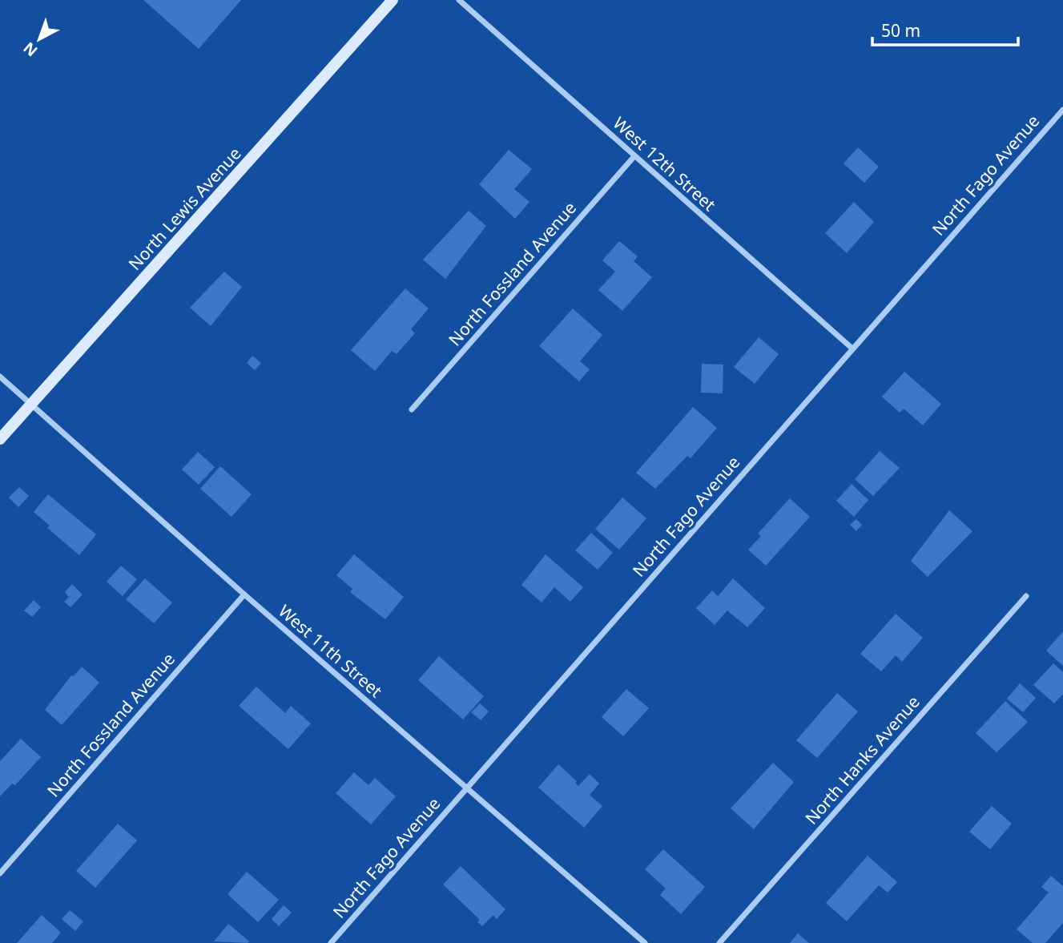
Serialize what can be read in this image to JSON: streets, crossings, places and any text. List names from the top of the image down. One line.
{"streets":{"main road":["North Lewis Avenue"],"street":["West 12th Street","North Fago Avenue","North Fossland Avenue","West 11th Street","North Hanks Avenue"]},"crossings":[["West 12th Street","North Fago Avenue"],["West 12th Street","North Fossland Avenue"],["North Fago Avenue","West 11th Street"],["North Lewis Avenue","West 11th Street"],["North Fossland Avenue","West 11th Street"]],"scale_bar":"50 m","north":"bottom left"}
